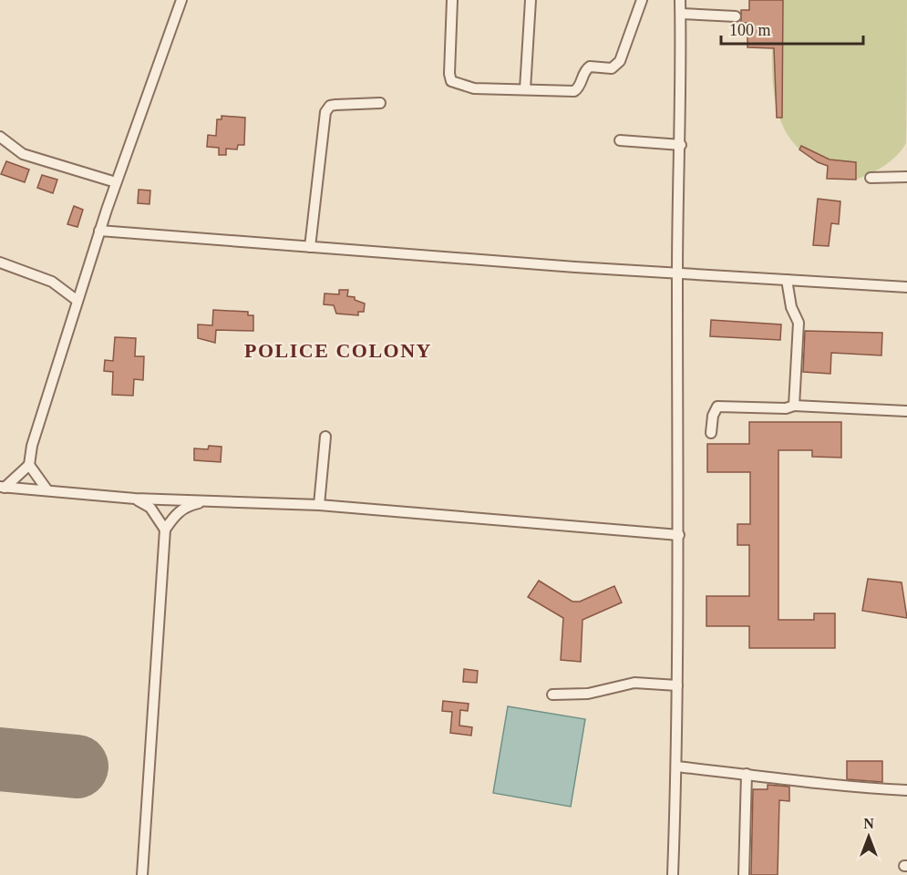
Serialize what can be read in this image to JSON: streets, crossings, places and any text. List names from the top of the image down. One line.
{"districts":["POLICE COLONY"],"scale_bar":"100 m","north":"top"}
